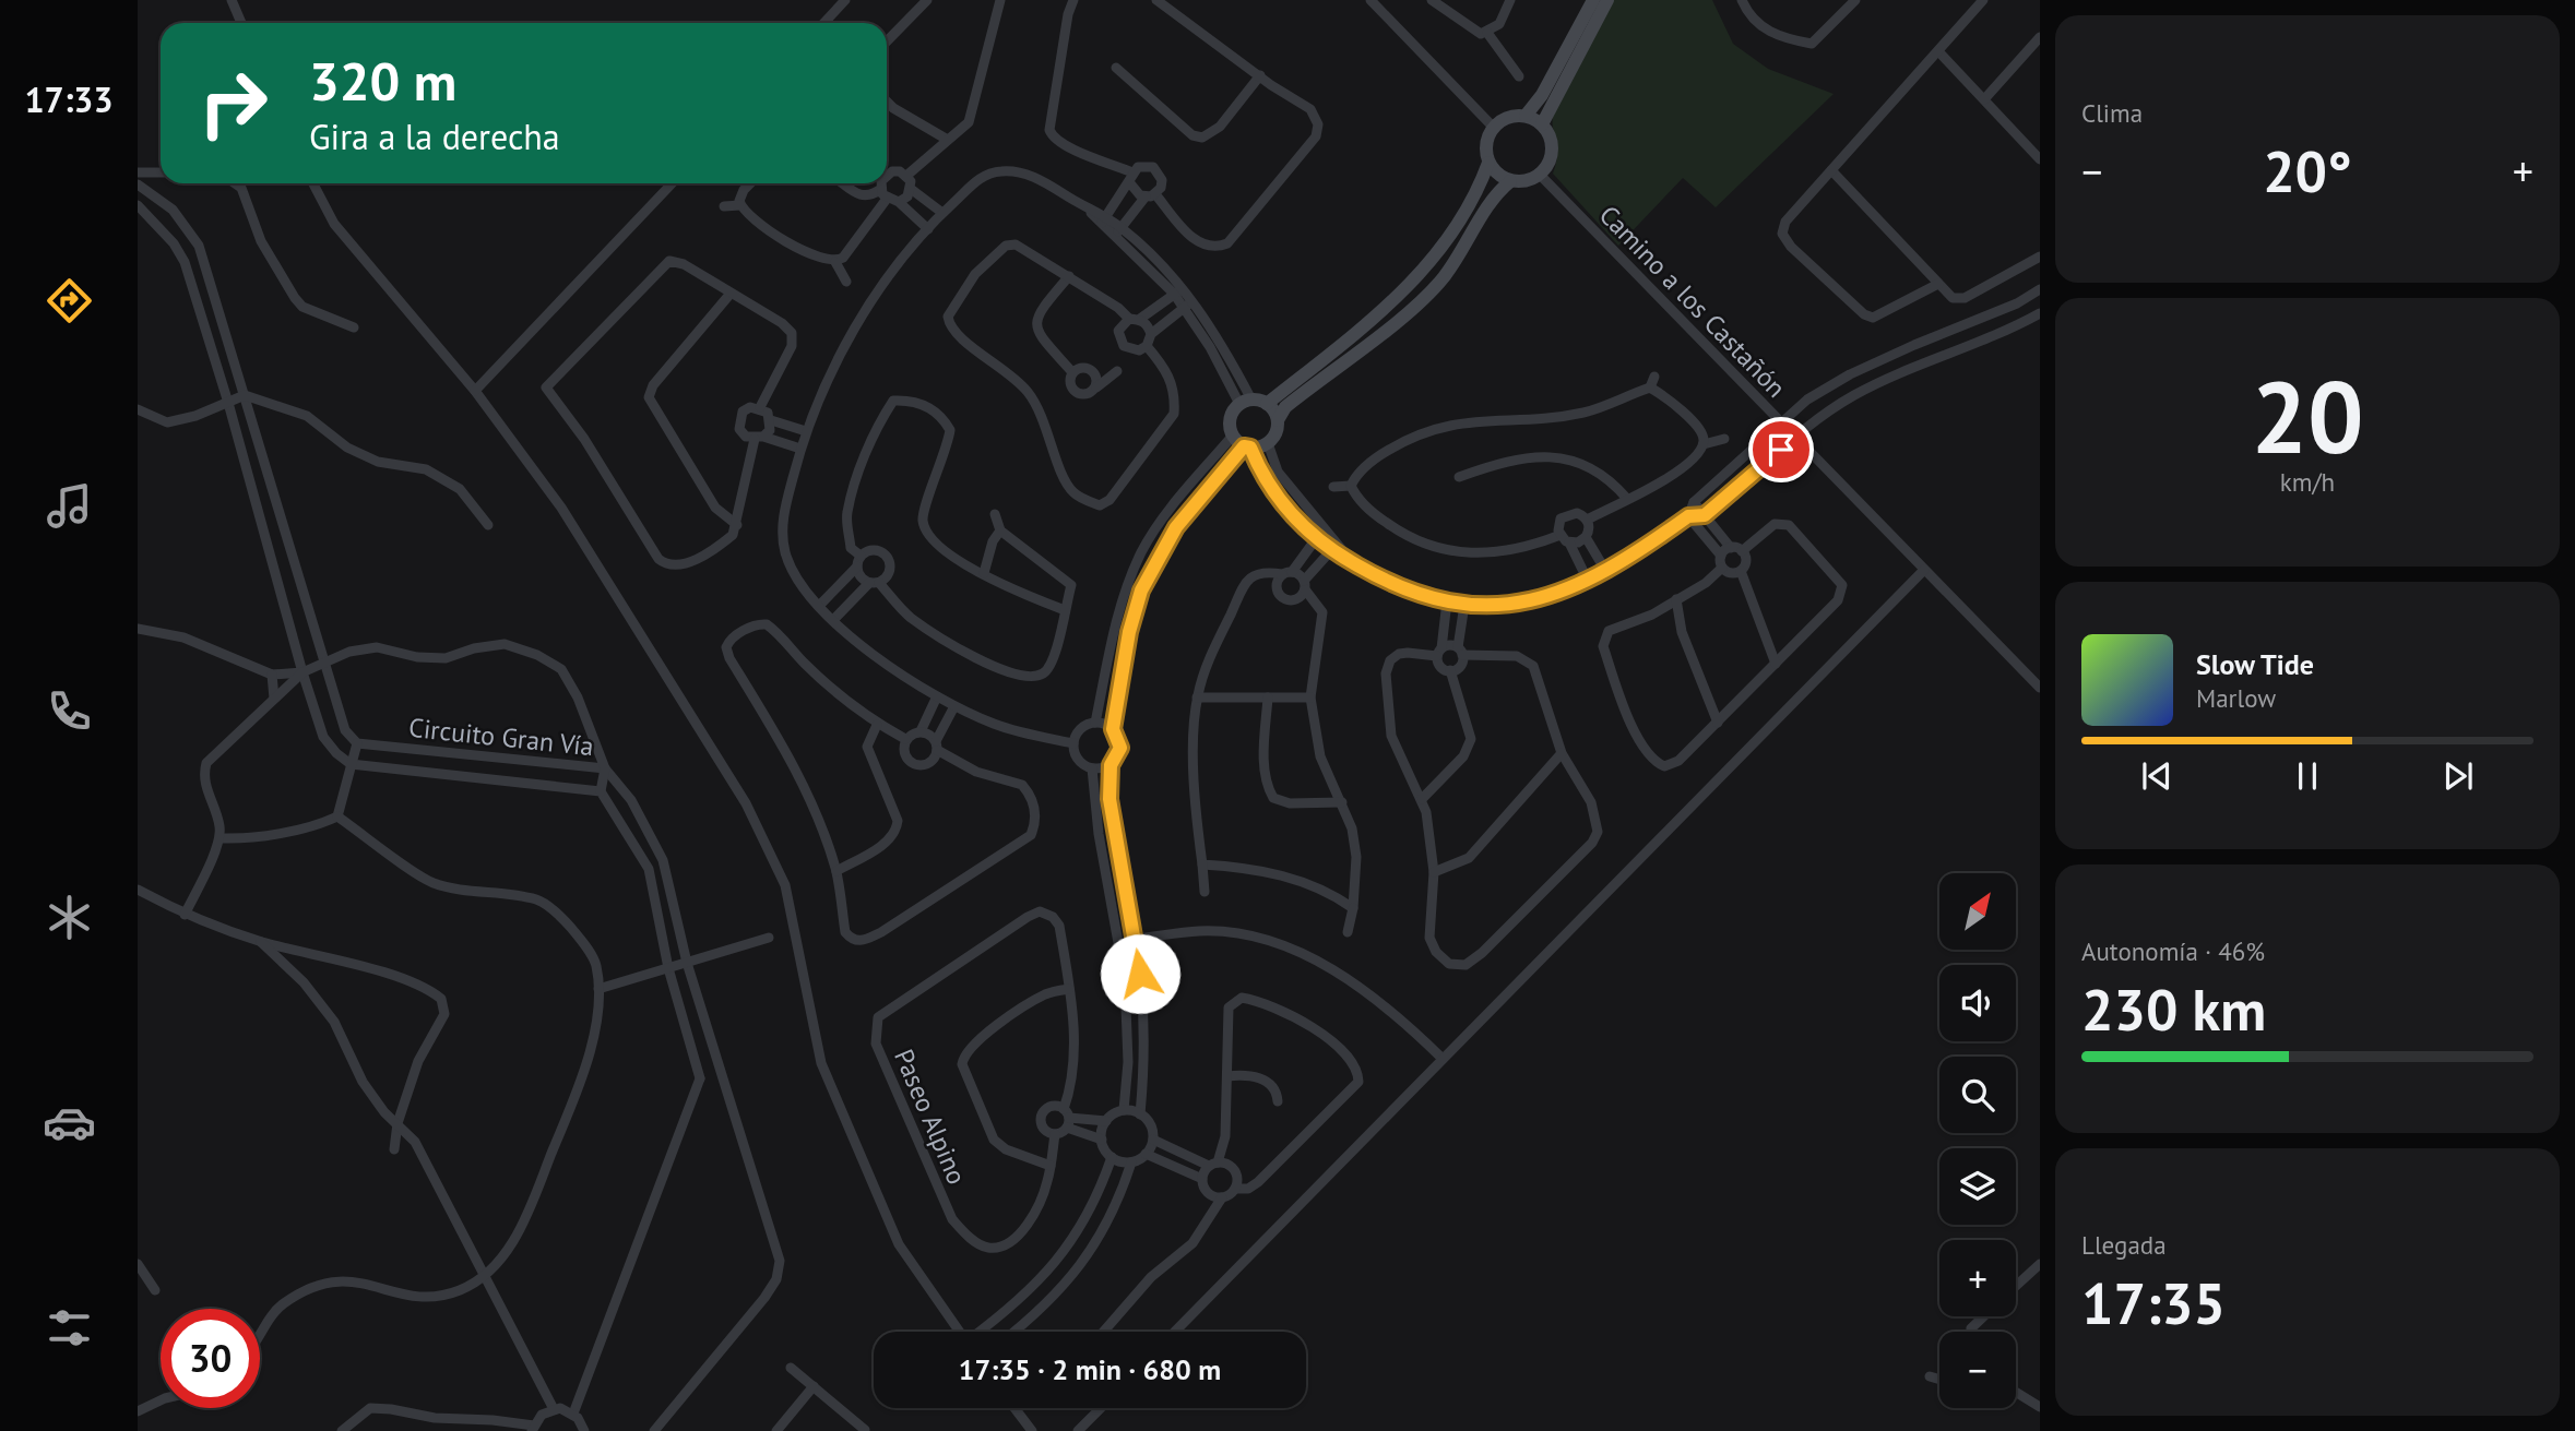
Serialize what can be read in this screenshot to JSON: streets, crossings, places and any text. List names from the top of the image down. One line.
{"streets":{"street":["Camino a los Castañón","Circuito Gran Vía","Paseo Alpino"]},"north":"top right","page":{"tabs":"17:33","tile":["Clima",["20","km/h"],["Autonomía · 46%","230 km"],["Llegada","17:35"]],"turn":["320 m","Gira a la derecha"],"heat":["−","20°","+"],"song":["Slow Tide","Marlow"],"map_buttons":["+","−"],"limit":"30","trip":"17:35 · 2 min · 680 m"}}
